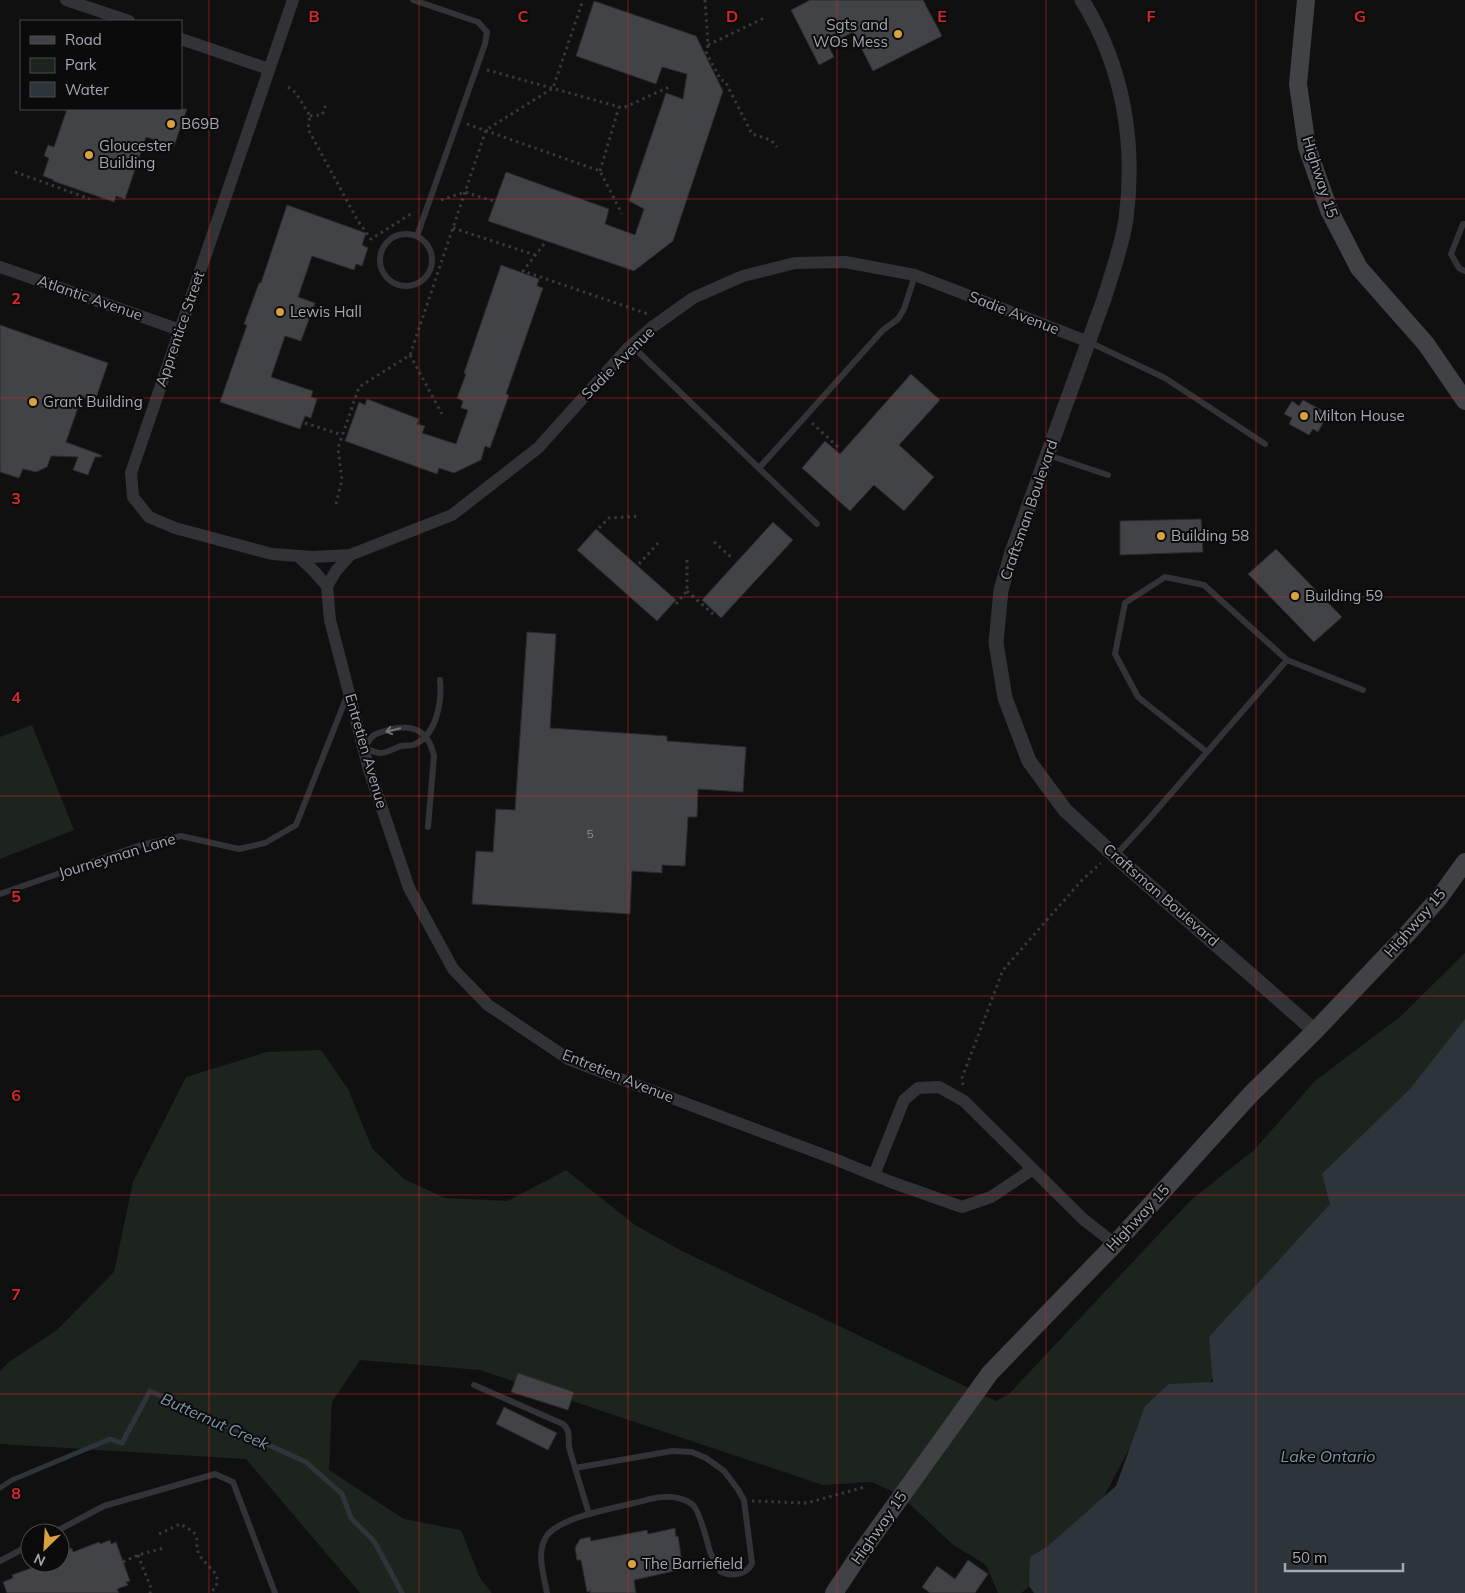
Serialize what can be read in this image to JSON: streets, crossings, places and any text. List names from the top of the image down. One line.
{"streets":{"main road":["Highway 15"],"street":["Atlantic Avenue","Sadie Avenue","Apprentice Street","Craftsman Boulevard","Entretien Avenue"],"lane":["Journeyman Lane"]},"crossings":[["Highway 15","Craftsman Boulevard"],["Atlantic Avenue","Apprentice Street"],["Sadie Avenue","Apprentice Street"],["Sadie Avenue","Craftsman Boulevard"],["Entretien Avenue","Journeyman Lane"]],"water":["Butternut Creek","Lake Ontario"],"places":["Sgts and WOs Mess","B69B","Gloucester Building","Lewis Hall","Grant Building","Milton House","Building 58","Building 59","The Barriefield"],"house_numbers":["5"],"legend":["Road","Park","Water"],"scale_bar":"50 m","north":"bottom left","grid":{"columns":["B","C","D","E","F","G"],"rows":["2","3","4","5","6","7","8"]}}
